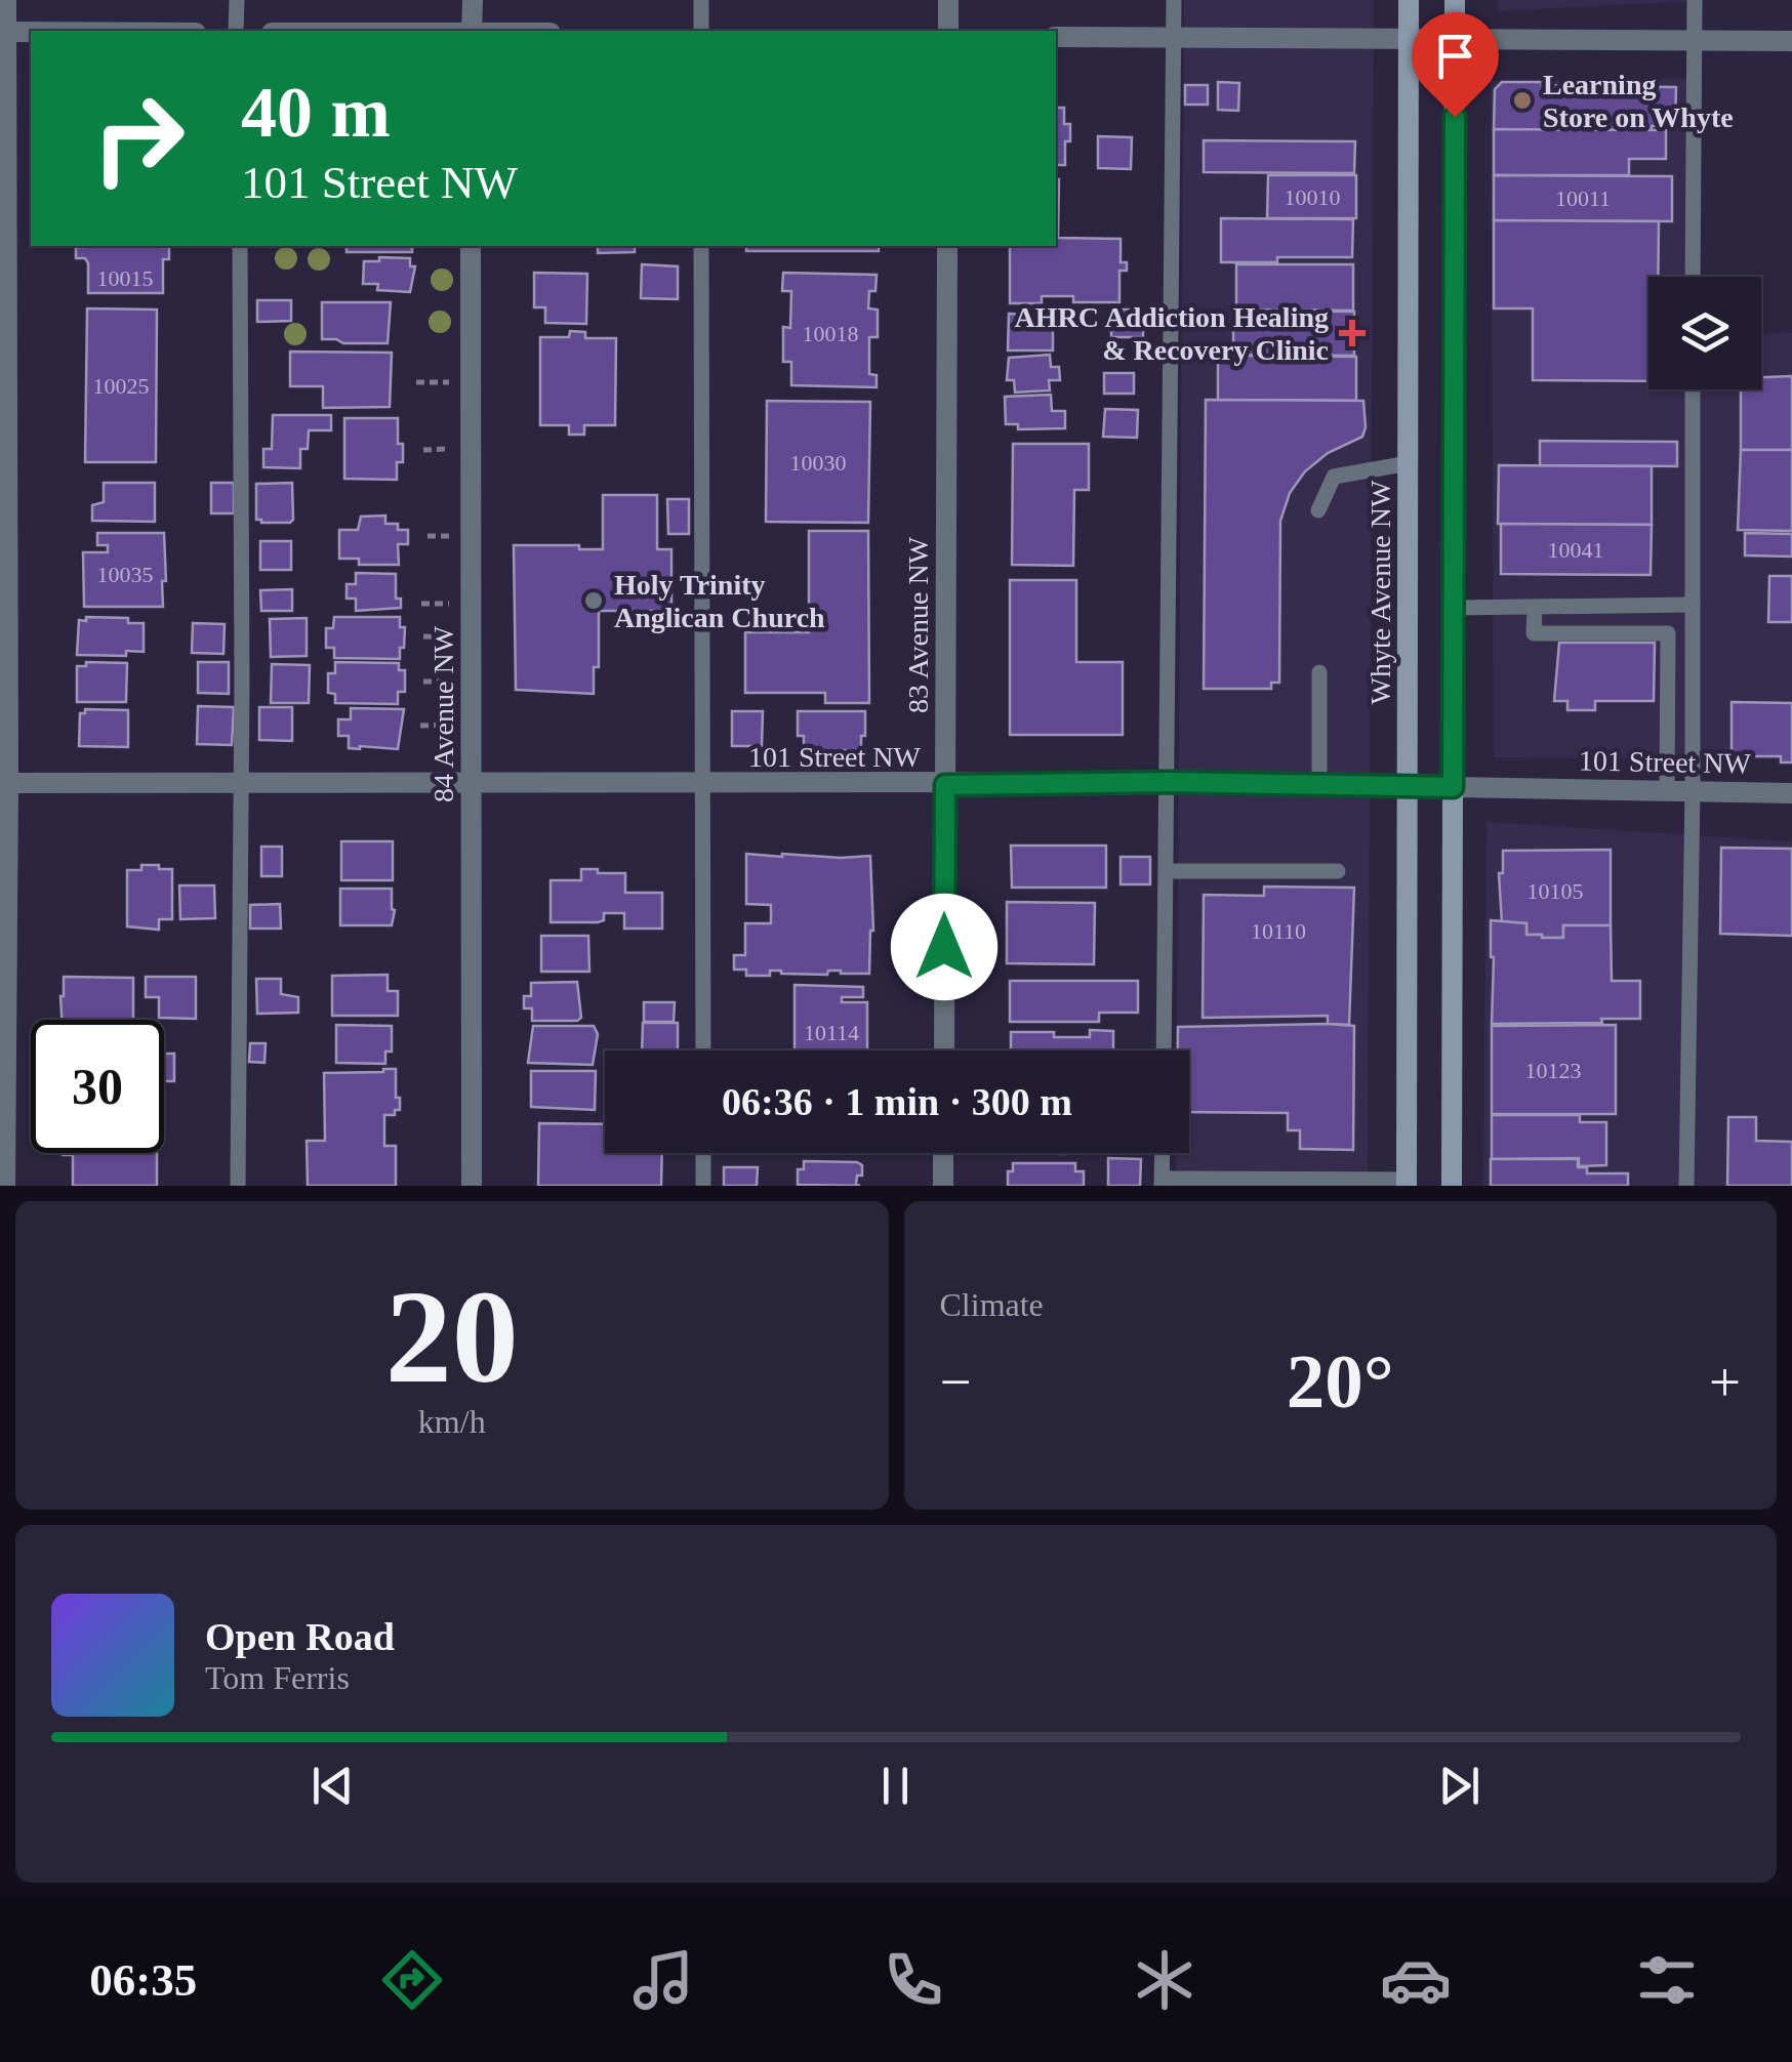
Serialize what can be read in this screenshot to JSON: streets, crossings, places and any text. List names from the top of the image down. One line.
{"streets":{"main road":["Whyte Avenue NW"],"street":["83 Avenue NW","84 Avenue NW","101 Street NW"]},"crossings":[["Whyte Avenue NW","101 Street NW"],["83 Avenue NW","101 Street NW"],["84 Avenue NW","101 Street NW"]],"places":{"other":["Learning Store on Whyte","Holy Trinity Anglican Church"],"health":["AHRC Addiction Healing & Recovery Clinic"]},"house_numbers":["10010","10011","10015","10018","10025","10030","10041","10035","10105","10110","10114","10123"],"page":{"turn":["40 m","101 Street NW"],"limit":"30","trip":"06:36 · 1 min · 300 m","tile":[["20","km/h"],"Climate"],"heat":["−","20°","+"],"song":["Open Road","Tom Ferris"],"tabs":"06:35"}}
